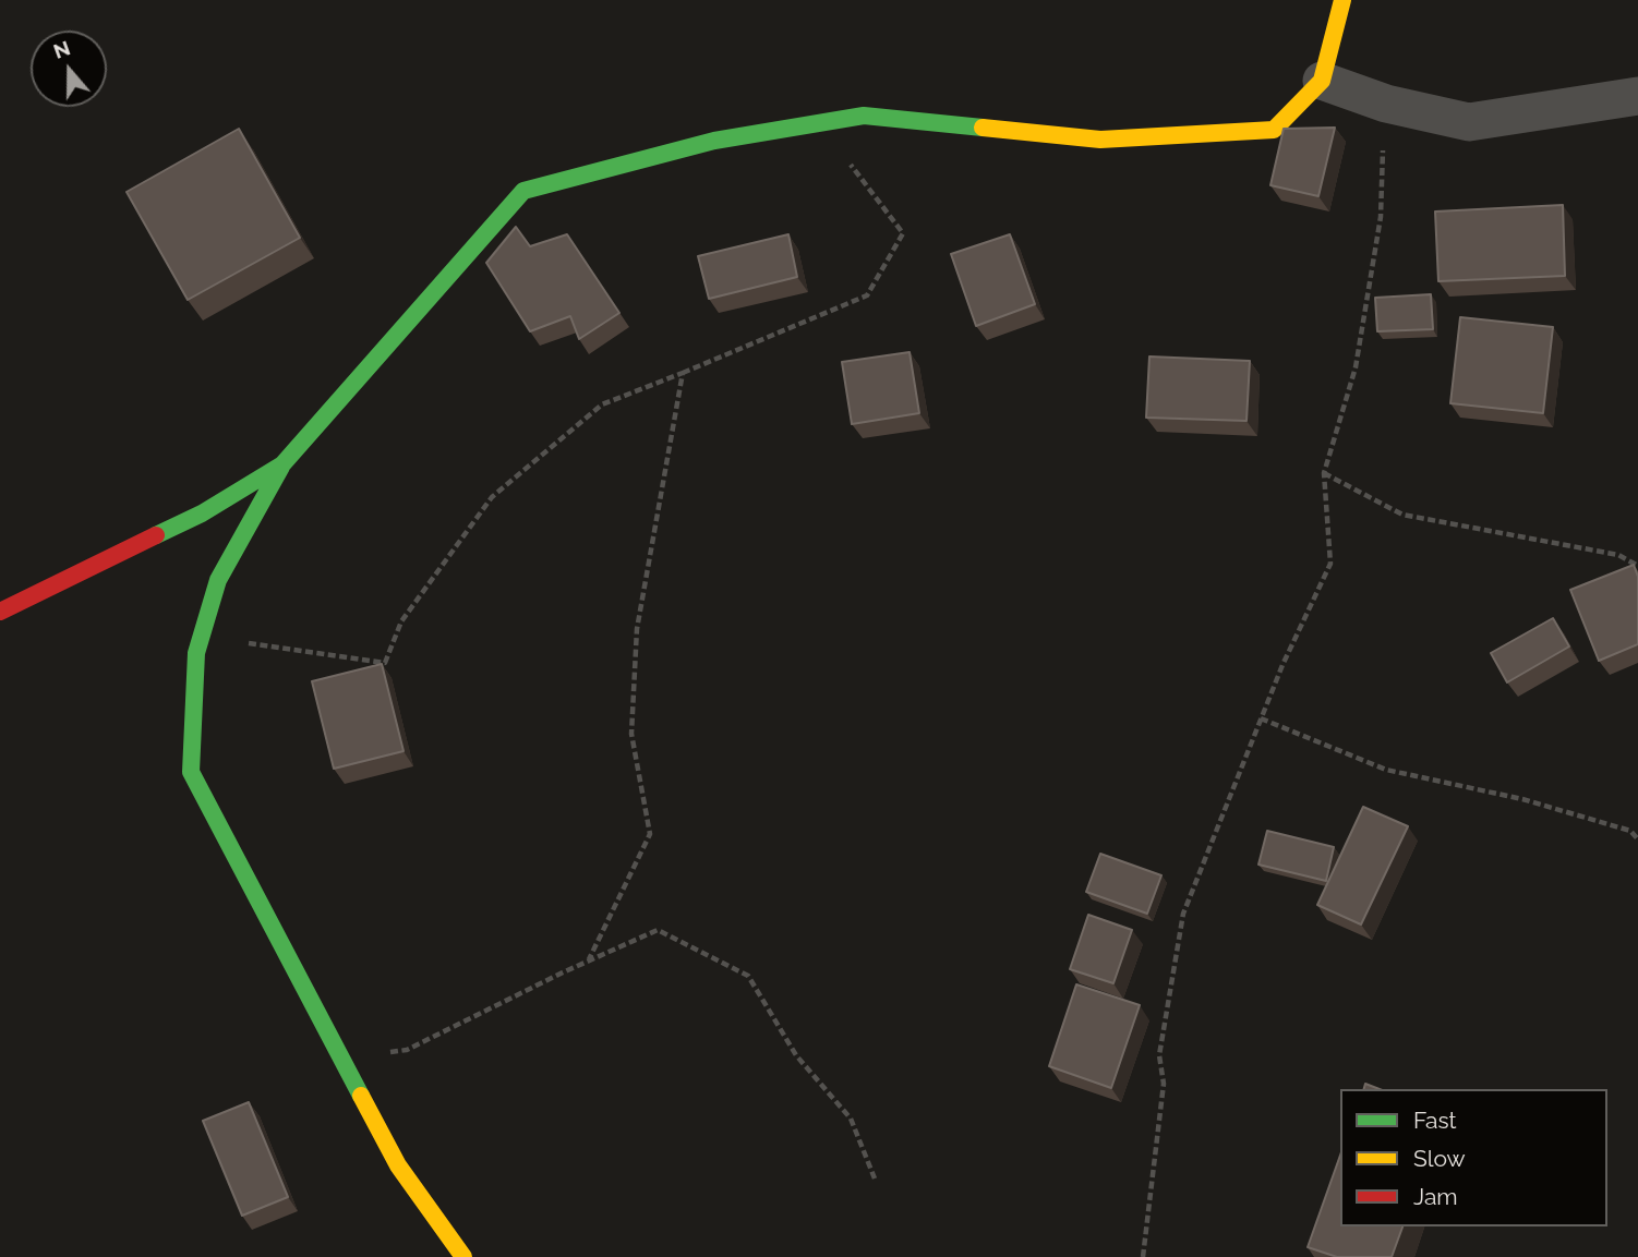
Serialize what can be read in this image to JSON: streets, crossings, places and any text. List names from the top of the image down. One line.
{"legend":["Fast","Slow","Jam"],"north":"top"}
